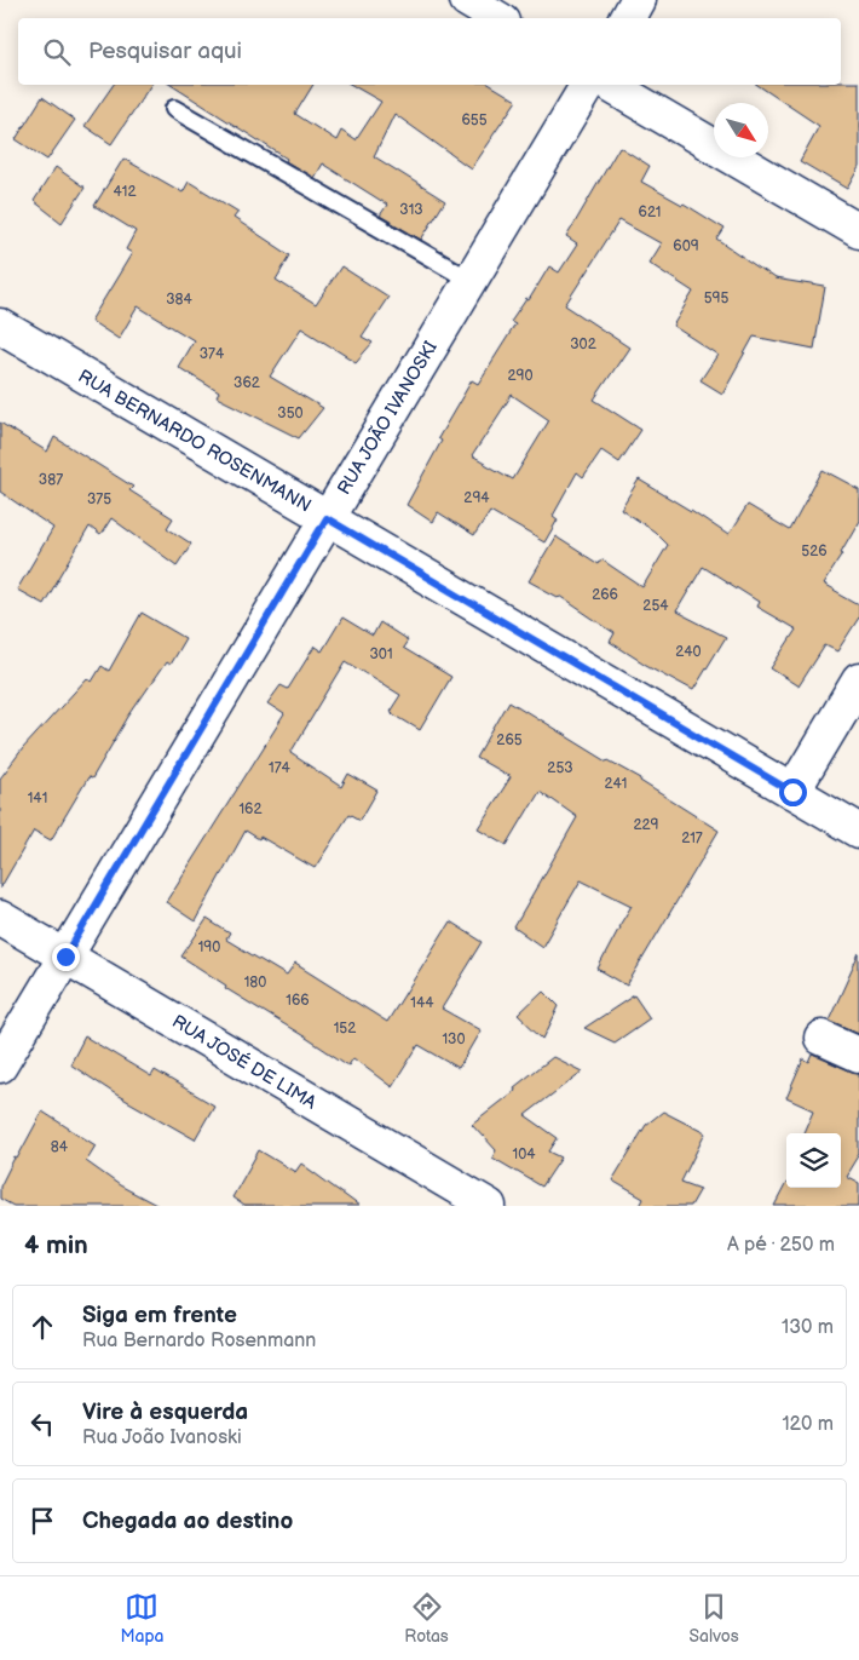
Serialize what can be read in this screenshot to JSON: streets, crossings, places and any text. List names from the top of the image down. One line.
{"streets":{"street":["RUA JOÃO IVANOSKI","RUA BERNARDO ROSENMANN","RUA JOSÉ DE LIMA"]},"crossings":[["RUA JOÃO IVANOSKI","RUA BERNARDO ROSENMANN"],["RUA JOÃO IVANOSKI","RUA JOSÉ DE LIMA"]],"house_numbers":["655","412","313","621","609","595","384","302","374","290","362","350","387","294","375","526","266","254","240","301","265","174","253","241","141","162","229","217","190","180","166","144","152","130","84","104"],"north":"bottom right","page":{"search":"Pesquisar aqui","heading":["4 min","A pé · 250 m"],"list":[["Siga em frente","Rua Bernardo Rosenmann","130 m"],["Vire à esquerda","Rua João Ivanoski","120 m"],"Chegada ao destino"],"nav":["Mapa","Rotas","Salvos"]}}
